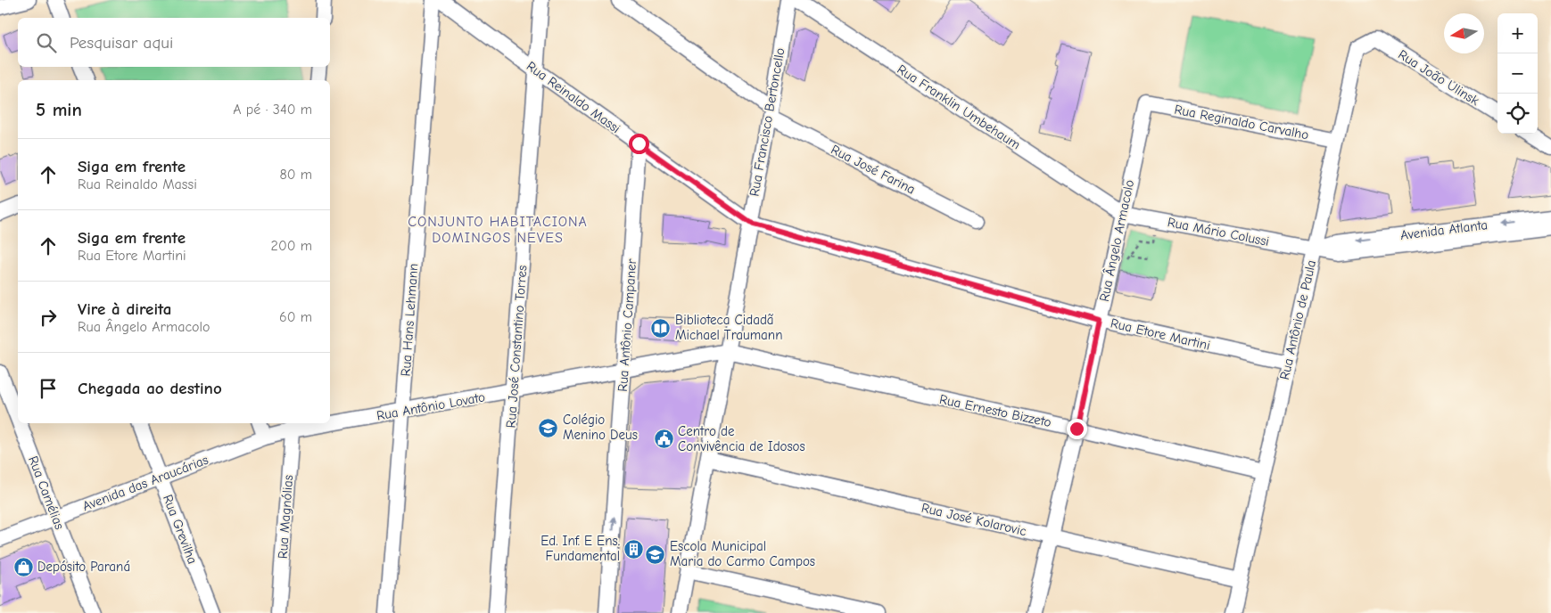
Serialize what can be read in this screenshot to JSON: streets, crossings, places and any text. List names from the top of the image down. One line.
{"streets":{"street":["Rua João Ulinsk","Rua Reinaldo Massi","Rua Franklin Umbehaum","Rua Francisco Bertoncello","Rua Reginaldo Carvalho","Rua José Farina","Avenida Atlanta","Rua Mário Colussi","Rua Ângelo Armacolo","Rua Hans Lehmann","Rua Antônio de Paula","Rua Antônio Campaner","Rua Etore Martini","Rua José Constantino Torres","Rua Antônio Lovato","Rua Ernesto Bizzeto","Avenida das Araucárias","Rua Camélias","Rua Magnólias","Rua José Kolarovic","Rua Grevilha"]},"crossings":[["Rua João Ulinsk","Rua Antônio de Paula"],["Rua Reinaldo Massi","Rua Francisco Bertoncello"],["Rua Reinaldo Massi","Rua Antônio Campaner"],["Rua Reinaldo Massi","Rua Etore Martini"],["Rua Reinaldo Massi","Rua José Constantino Torres"],["Rua Franklin Umbehaum","Rua Mário Colussi"],["Rua Franklin Umbehaum","Rua Ângelo Armacolo"],["Rua Francisco Bertoncello","Rua José Farina"],["Rua Francisco Bertoncello","Rua Etore Martini"],["Rua Francisco Bertoncello","Rua Antônio Lovato"],["Rua Francisco Bertoncello","Rua Ernesto Bizzeto"],["Rua Francisco Bertoncello","Rua José Kolarovic"],["Rua Reginaldo Carvalho","Rua Ângelo Armacolo"],["Rua Reginaldo Carvalho","Rua Antônio de Paula"],["Avenida Atlanta","Rua Mário Colussi"],["Rua Mário Colussi","Rua Ângelo Armacolo"],["Rua Mário Colussi","Rua Antônio de Paula"],["Rua Ângelo Armacolo","Rua Etore Martini"],["Rua Ângelo Armacolo","Rua Ernesto Bizzeto"],["Rua Ângelo Armacolo","Rua José Kolarovic"],["Rua Hans Lehmann","Rua Antônio Lovato"],["Rua Antônio de Paula","Rua Etore Martini"],["Rua Antônio de Paula","Rua Ernesto Bizzeto"],["Rua Antônio de Paula","Rua José Kolarovic"],["Rua Antônio Campaner","Rua Antônio Lovato"],["Rua José Constantino Torres","Rua Antônio Lovato"],["Rua Antônio Lovato","Rua Ernesto Bizzeto"],["Rua Antônio Lovato","Avenida das Araucárias"],["Rua Antônio Lovato","Rua Magnólias"],["Avenida das Araucárias","Rua Camélias"],["Avenida das Araucárias","Rua Magnólias"],["Avenida das Araucárias","Rua Grevilha"]],"one_way":["Rua Antônio Campaner"],"districts":["CONJUNTO HABITACIONA DOMINGOS NEVES"],"places":{"library":["Biblioteca Cidadã Michael Traumann"],"school or university":["Colégio Menino Deus","Escola Municipal Maria do Carmo Campos"],"public building":["Centro de Convivência de Idosos"],"building":["Ed. Inf. E Ens. Fundamental"],"shop":["Depósito Paraná"]},"north":"left","page":{"map_buttons":["+","−"],"search":"Pesquisar aqui","heading":["5 min","A pé · 340 m"],"list":[["Siga em frente","Rua Reinaldo Massi","80 m"],["Siga em frente","Rua Etore Martini","200 m"],["Vire à direita","Rua Ângelo Armacolo","60 m"],"Chegada ao destino"]}}
